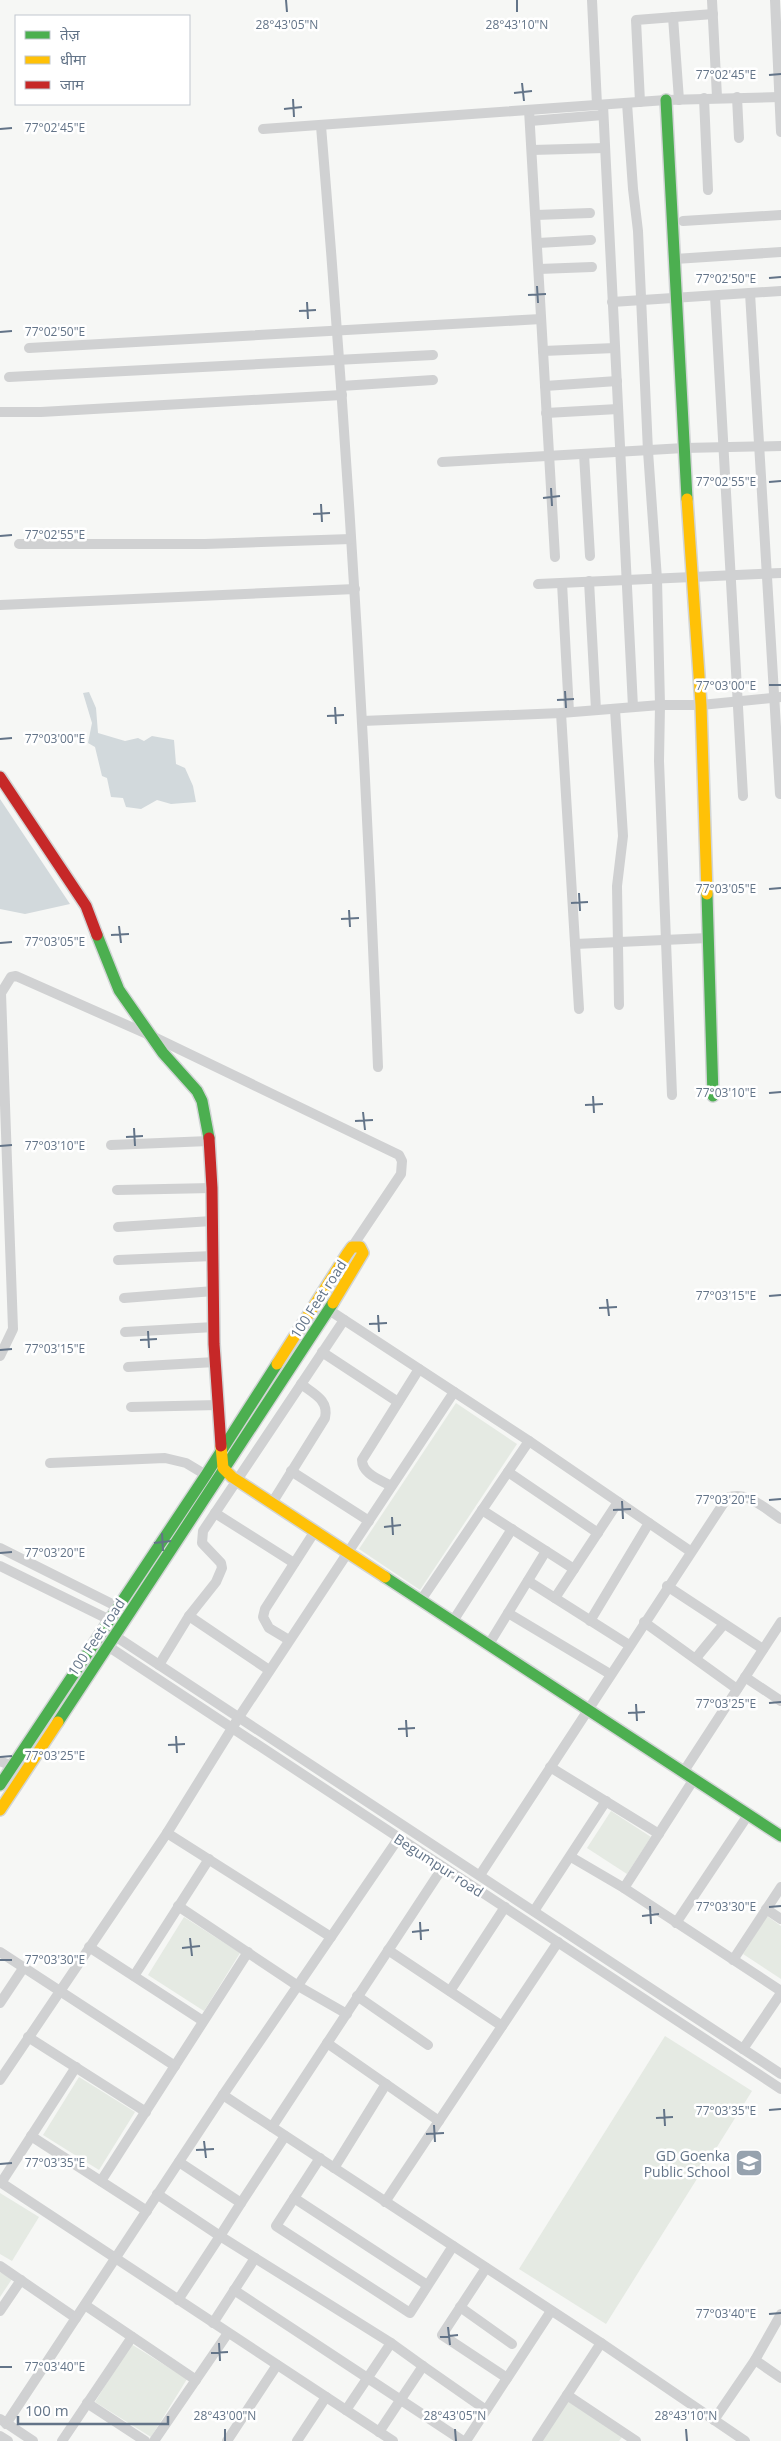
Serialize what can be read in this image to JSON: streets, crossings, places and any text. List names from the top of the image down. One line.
{"streets":{"street":["100 Feet road","Begumpur road"]},"crossings":[["100 Feet road","Begumpur road"]],"places":{"school or university":["GD Goenka Public School"]},"legend":["तेज़","धीमा","जाम"],"scale_bar":"100 m","coordinates":["28°43'05\"N","28°43'10\"N","77°02'45\"E","77°02'50\"E","77°02'55\"E","77°03'00\"E","77°03'05\"E","77°03'10\"E","77°03'15\"E","77°03'20\"E","77°03'25\"E","77°03'30\"E","77°03'35\"E","77°03'40\"E","28°43'00\"N"]}
